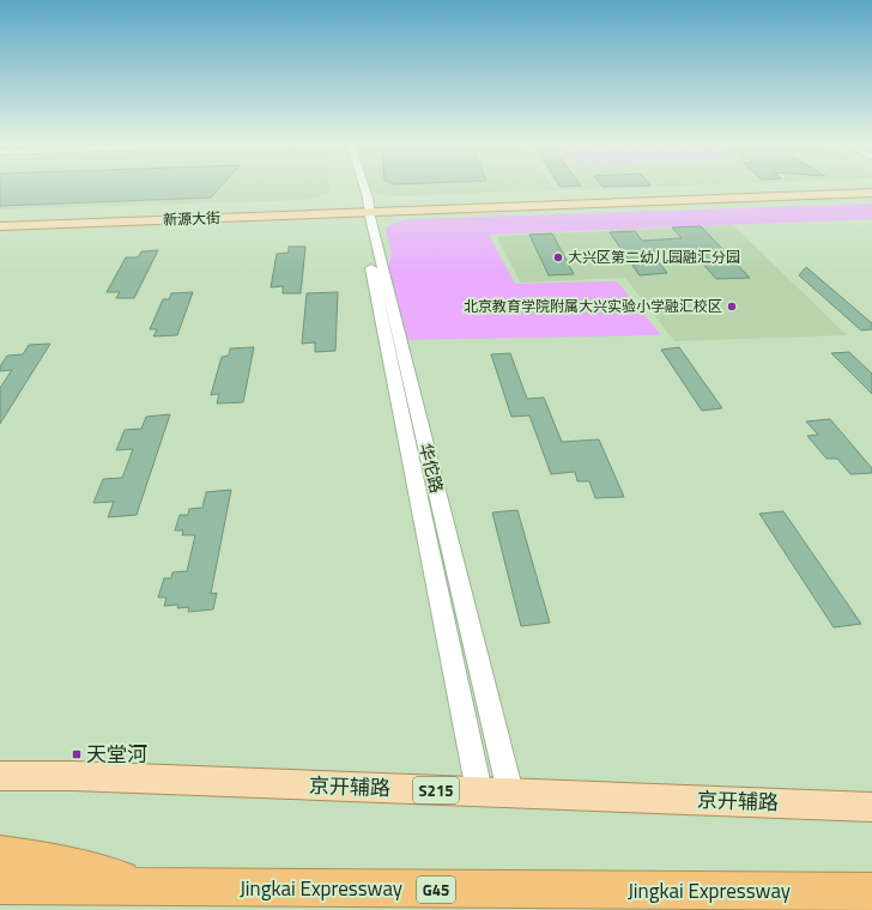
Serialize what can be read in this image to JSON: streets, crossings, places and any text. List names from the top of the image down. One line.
{"streets":{"highway":["Jingkai Expressway","G45"],"main road":["新源大街","京开辅路","S215"],"street":["华佗路"]},"crossings":[["新源大街","华佗路"],["华佗路","京开辅路"]],"places":{"other":["大兴区第二幼儿园融汇分园","北京教育学院附属大兴实验小学融汇校区"],"transit":["天堂河"]}}
